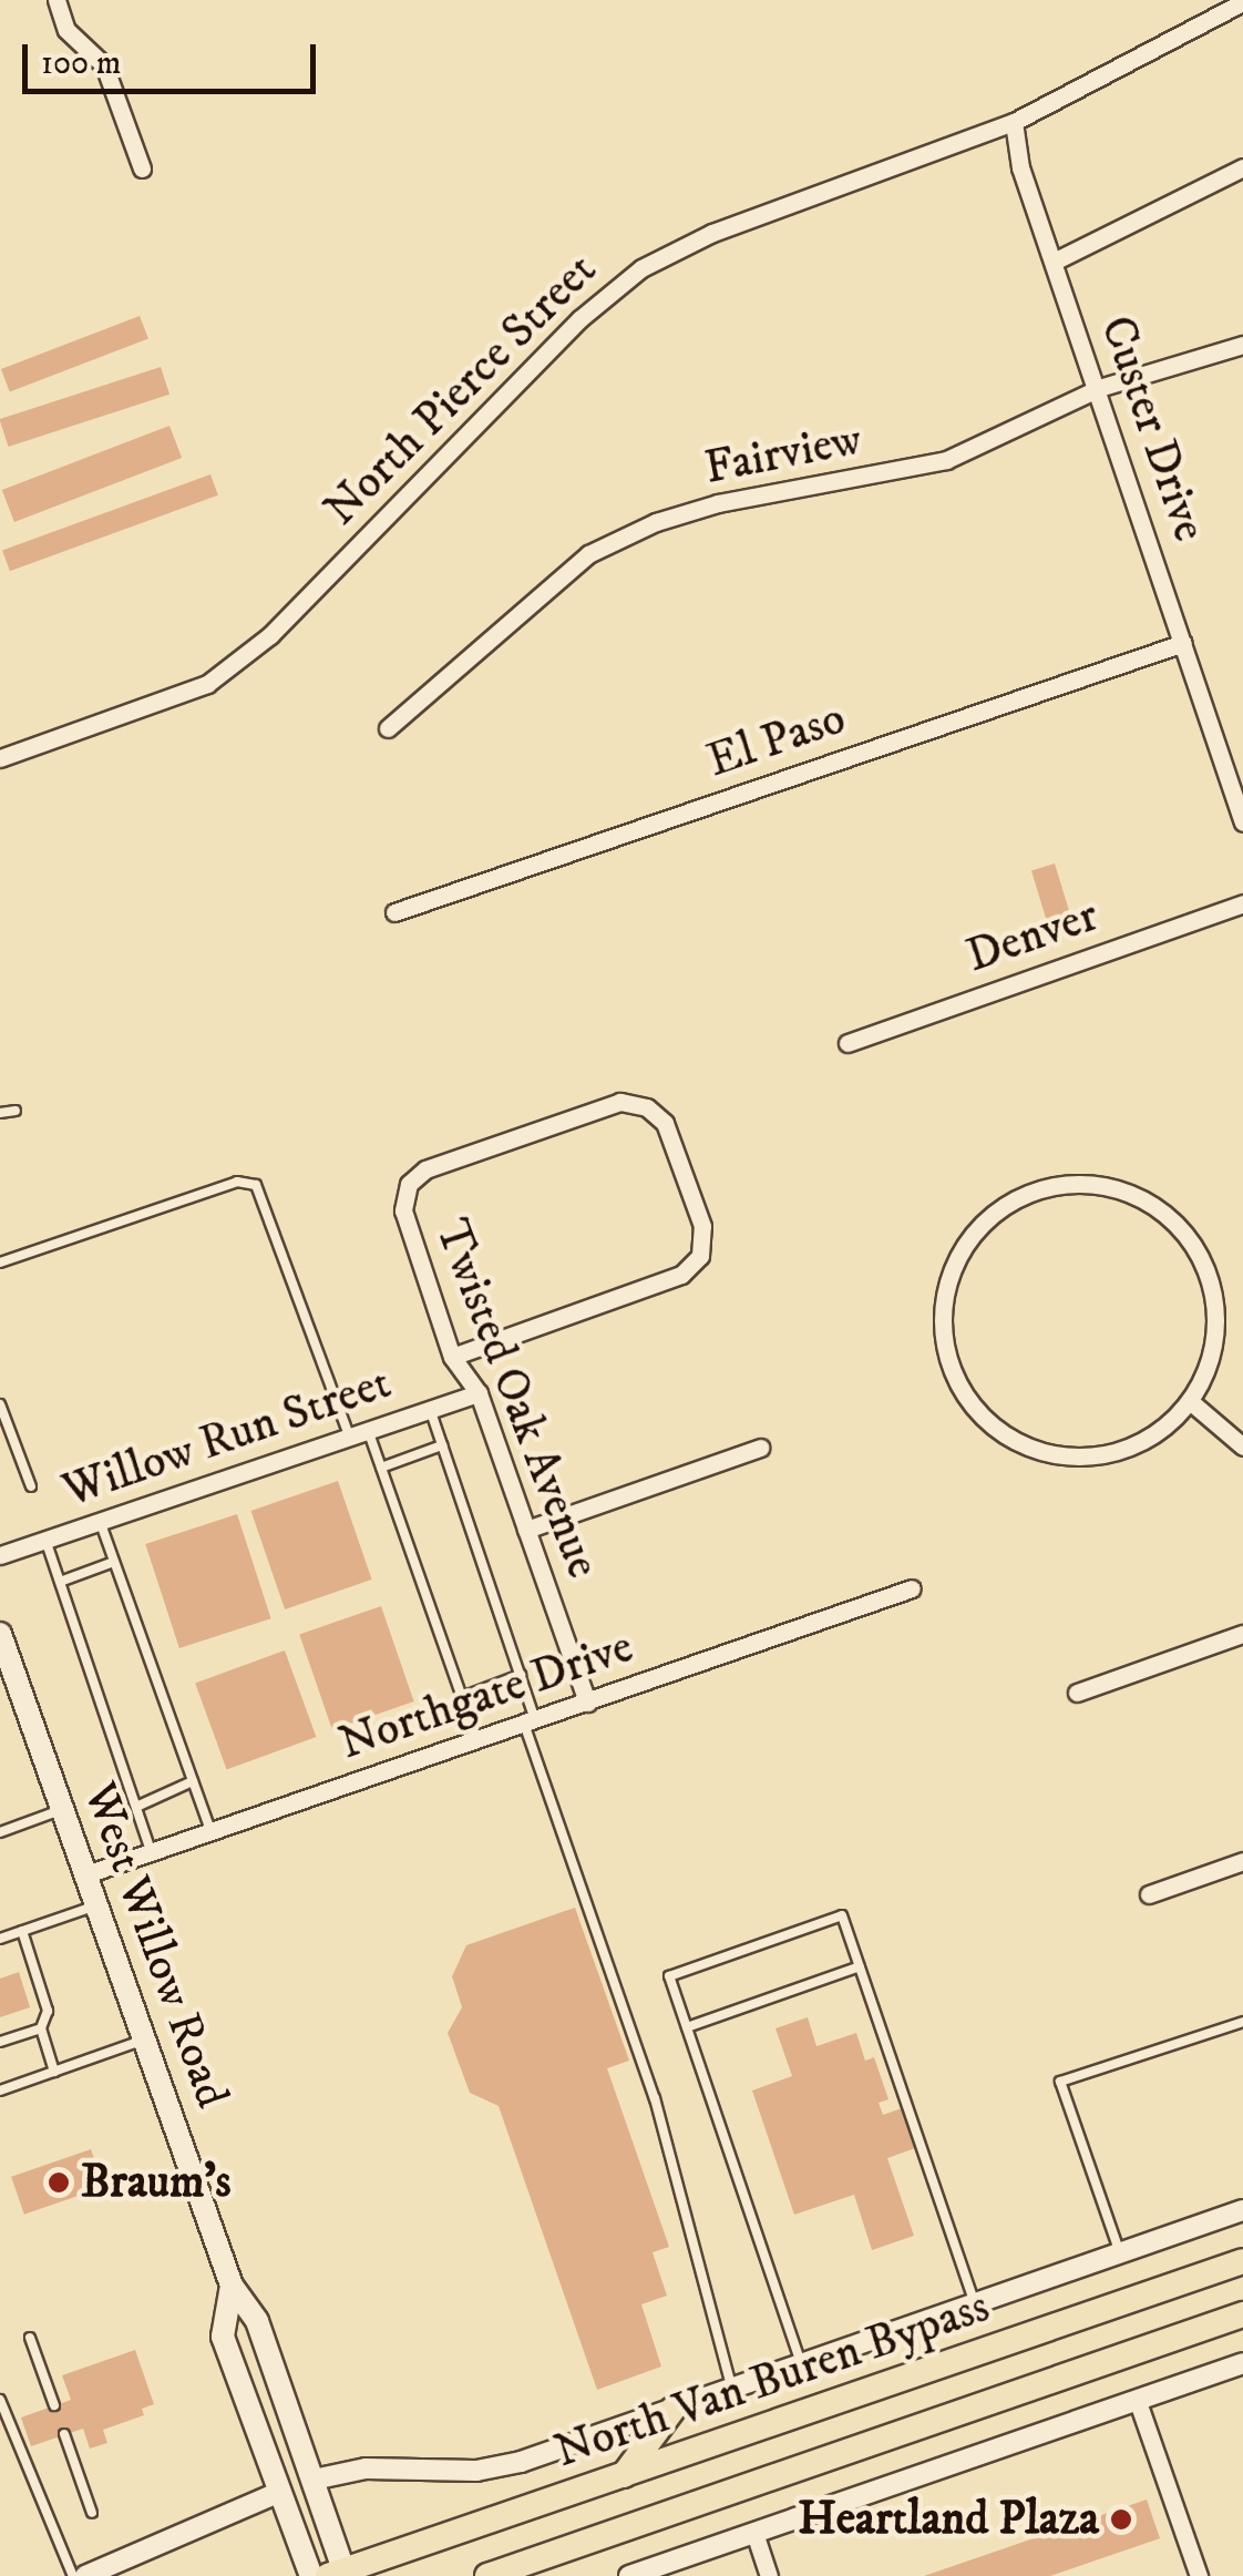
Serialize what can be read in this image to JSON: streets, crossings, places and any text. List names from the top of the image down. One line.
{"streets":{"main road":["West Willow Road","North Van Buren Bypass"],"street":["North Pierce Street","Custer Drive","Fairview","El Paso","Denver","Twisted Oak Avenue","Willow Run Street","Northgate Drive"]},"crossings":[["North Pierce Street","Custer Drive"],["Custer Drive","Fairview"],["Custer Drive","El Paso"],["Twisted Oak Avenue","Willow Run Street"],["Twisted Oak Avenue","Northgate Drive"],["Northgate Drive","West Willow Road"],["West Willow Road","North Van Buren Bypass"]],"places":["Braum's","Heartland Plaza"],"scale_bar":"100 m"}
